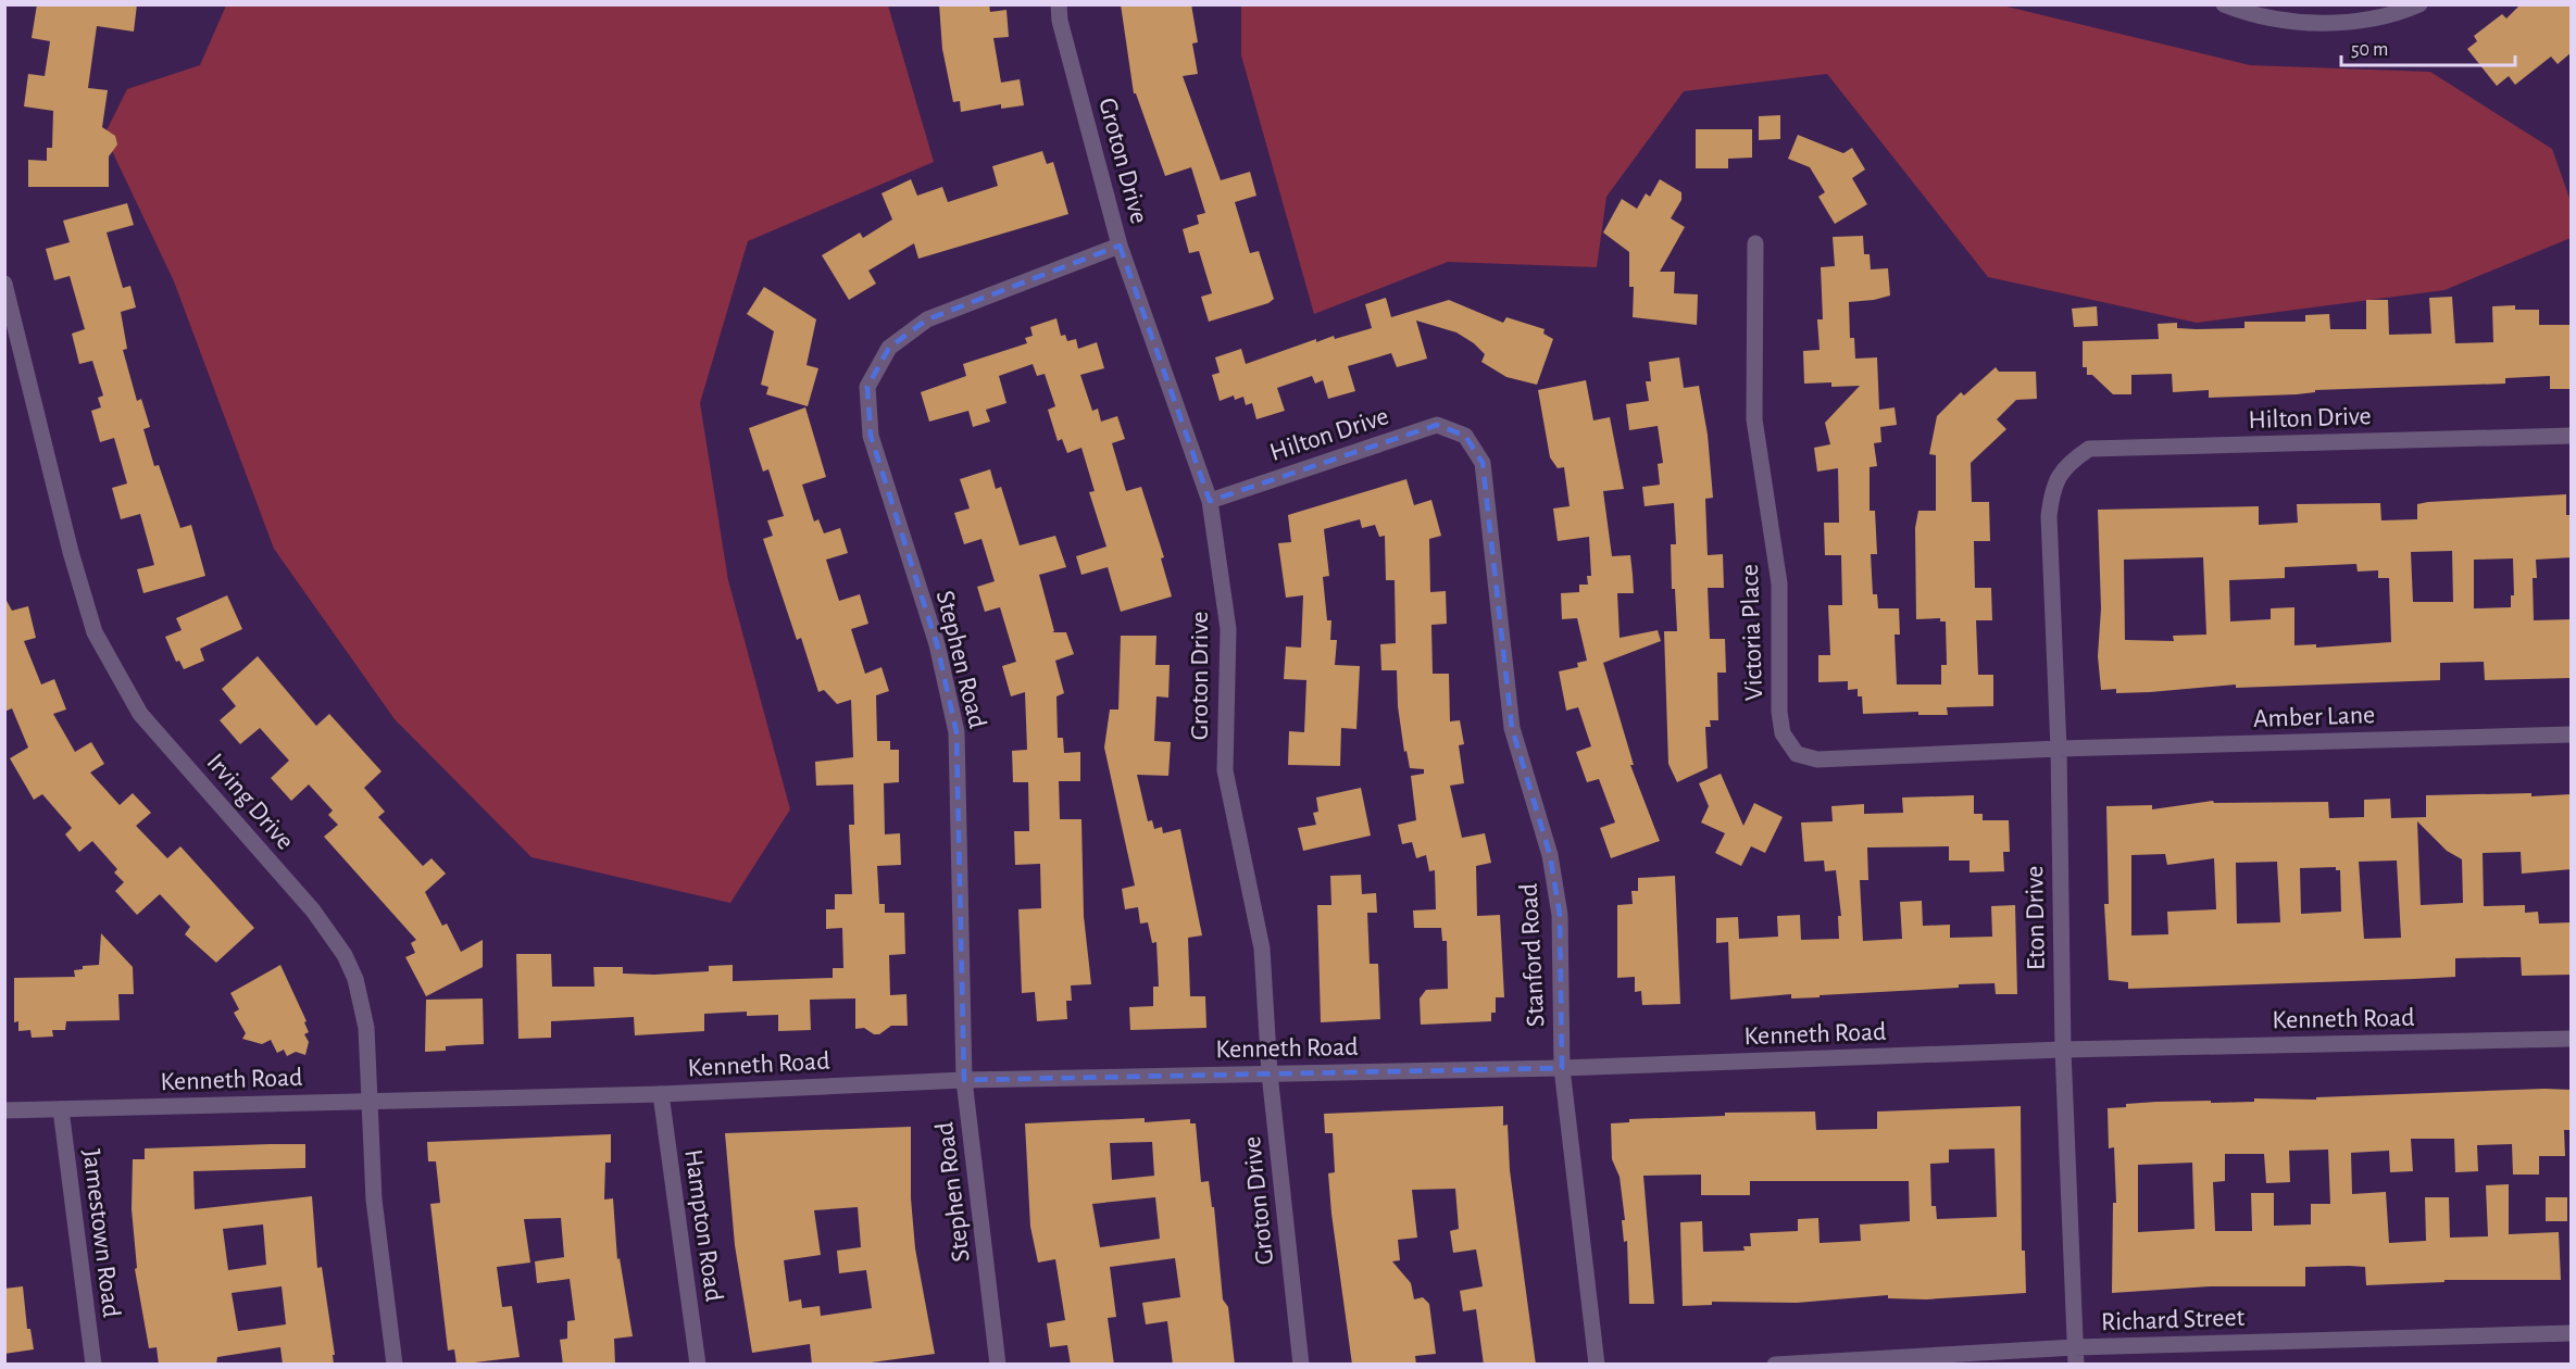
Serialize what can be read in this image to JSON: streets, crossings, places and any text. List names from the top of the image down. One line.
{"streets":{"street":["Groton Drive","Hilton Drive","Victoria Place","Stephen Road","Amber Lane","Irving Drive","Eton Drive","Stanford Road","Kenneth Road","Hampton Road","Jamestown Road","Richard Street"]},"crossings":[["Groton Drive","Hilton Drive"],["Groton Drive","Stephen Road"],["Groton Drive","Kenneth Road"],["Hilton Drive","Eton Drive"],["Hilton Drive","Stanford Road"],["Victoria Place","Amber Lane"],["Victoria Place","Eton Drive"],["Stephen Road","Kenneth Road"],["Amber Lane","Eton Drive"],["Irving Drive","Kenneth Road"],["Eton Drive","Kenneth Road"],["Eton Drive","Richard Street"],["Stanford Road","Kenneth Road"],["Kenneth Road","Hampton Road"],["Kenneth Road","Jamestown Road"]],"scale_bar":"50 m"}
